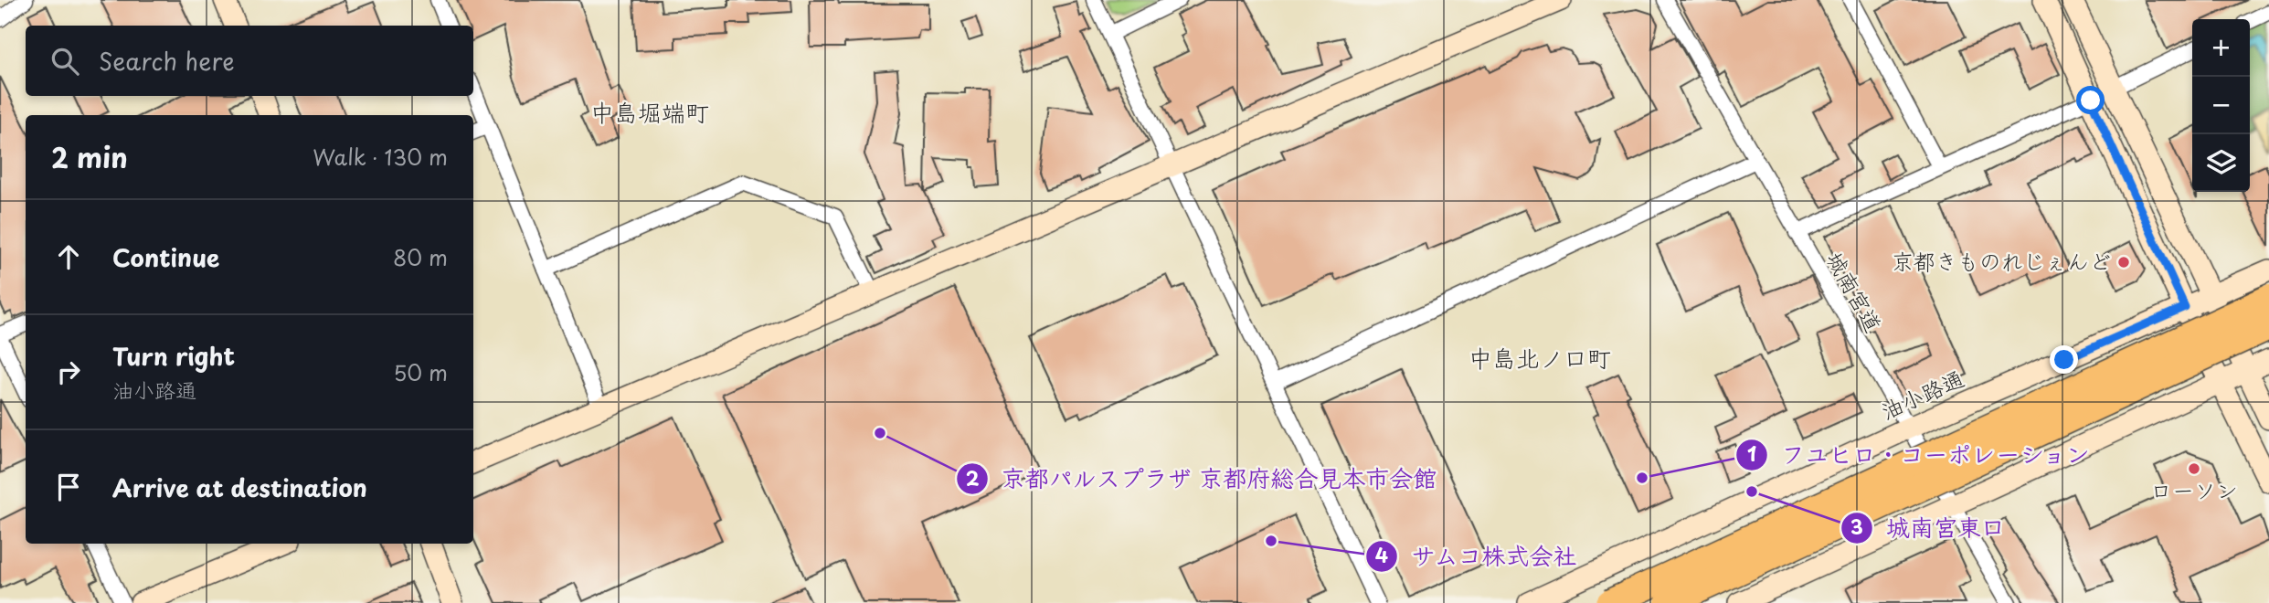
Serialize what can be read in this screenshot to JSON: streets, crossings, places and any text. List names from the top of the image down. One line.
{"streets":{"street":["城南宮道","油小路通"]},"crossings":[["城南宮道","油小路通"]],"districts":["中島堀端町","中島北ノ口町"],"places":["京都きものれじぇんど","京都パルスプラザ 京都府総合見本市会館","ローソン","フユヒロ・コーポレーション","城南宮東口","サムコ株式会社"],"page":{"map_buttons":["+","−"],"search":"Search here","heading":["2 min","Walk · 130 m"],"list":[["Continue","80 m"],["Turn right","油小路通","50 m"],"Arrive at destination"]}}
